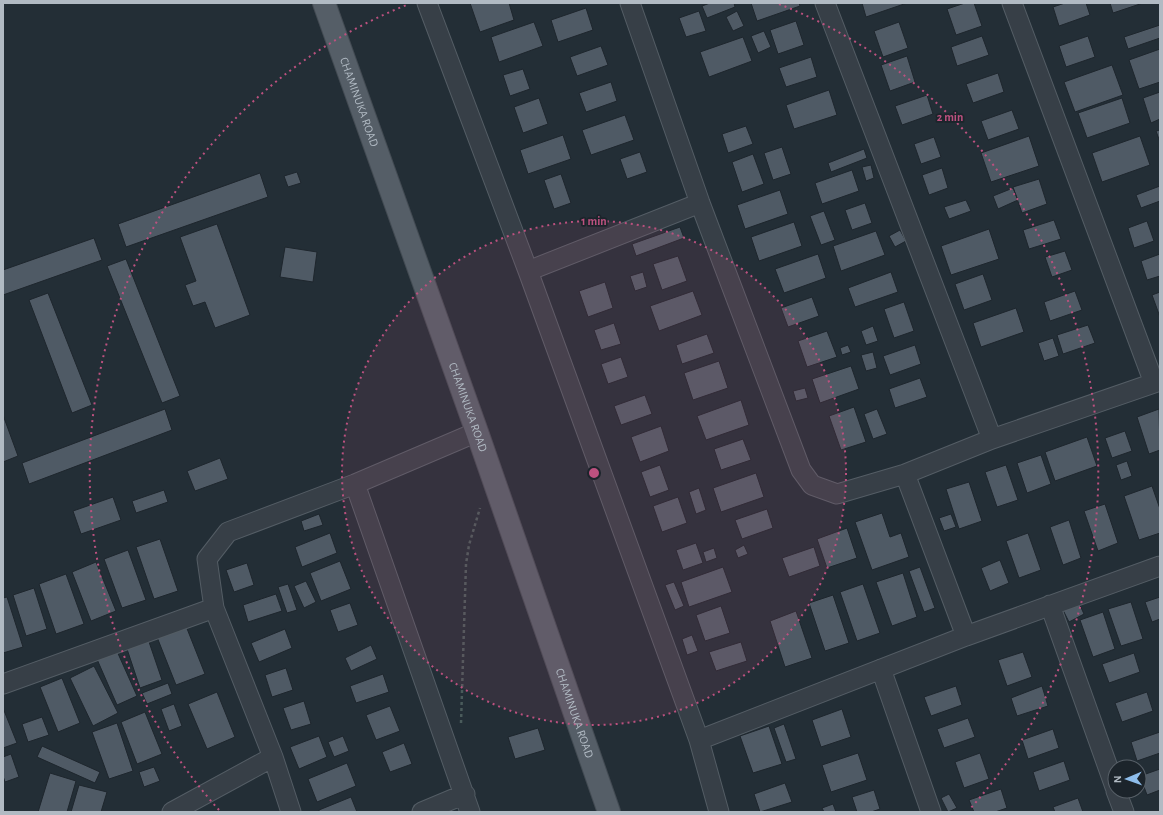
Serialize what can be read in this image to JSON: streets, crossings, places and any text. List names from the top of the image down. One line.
{"streets":{"main road":["CHAMINUKA ROAD"]},"north":"left","rings":["2 min","1 min"]}
